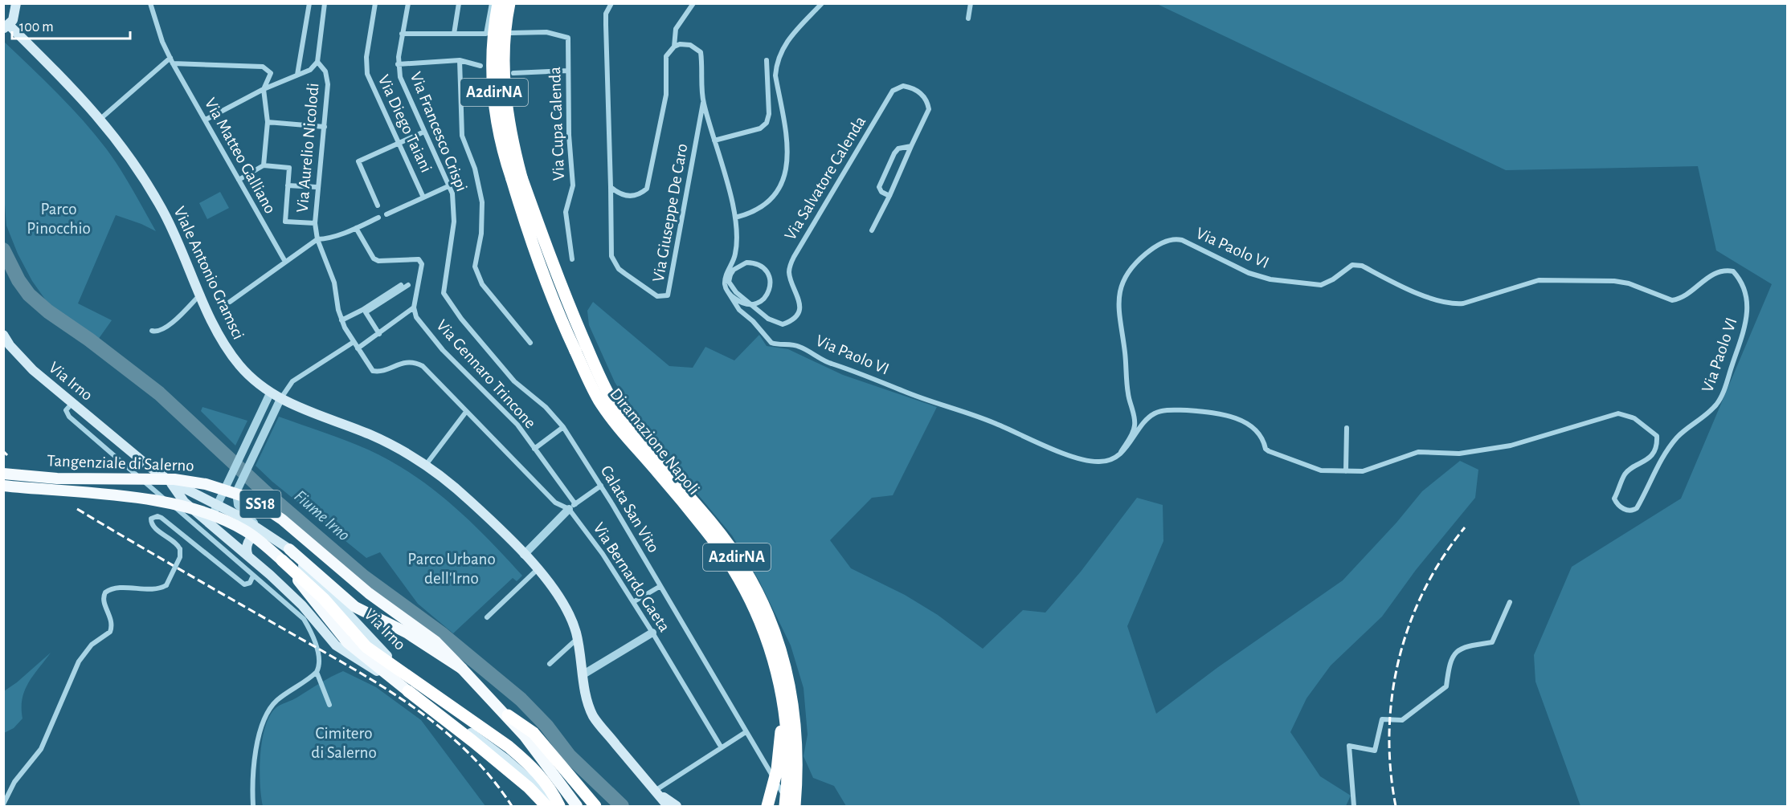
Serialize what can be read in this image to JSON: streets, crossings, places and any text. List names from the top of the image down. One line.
{"streets":{"highway":["A2dirNA","Diramazione Napoli","Tangenziale di Salerno","SS18"],"main road":["Viale Antonio Gramsci","Via Irno"],"street":["Via Diego Taiani","Via Cupa Calenda","Via Francesco Crispi","Via Aurelio Nicolodi","Via Matteo Galliano","Via Salvatore Calenda","Via Giuseppe De Caro","Via Paolo VI","Via Gennaro Trincone","Calata San Vito","Via Bernardo Gaeta"]},"crossings":[["Via Francesco Crispi","Calata San Vito"],["Via Aurelio Nicolodi","Via Bernardo Gaeta"],["Via Salvatore Calenda","Via Paolo VI"],["Via Gennaro Trincone","Via Bernardo Gaeta"],["Via Irno","Tangenziale di Salerno"],["Via Irno","SS18"],["Tangenziale di Salerno","SS18"]],"water":["Fiume Irno"],"parks":["Parco Pinocchio","Parco Urbano dell'Irno","Cimitero di Salerno"],"scale_bar":"100 m"}
